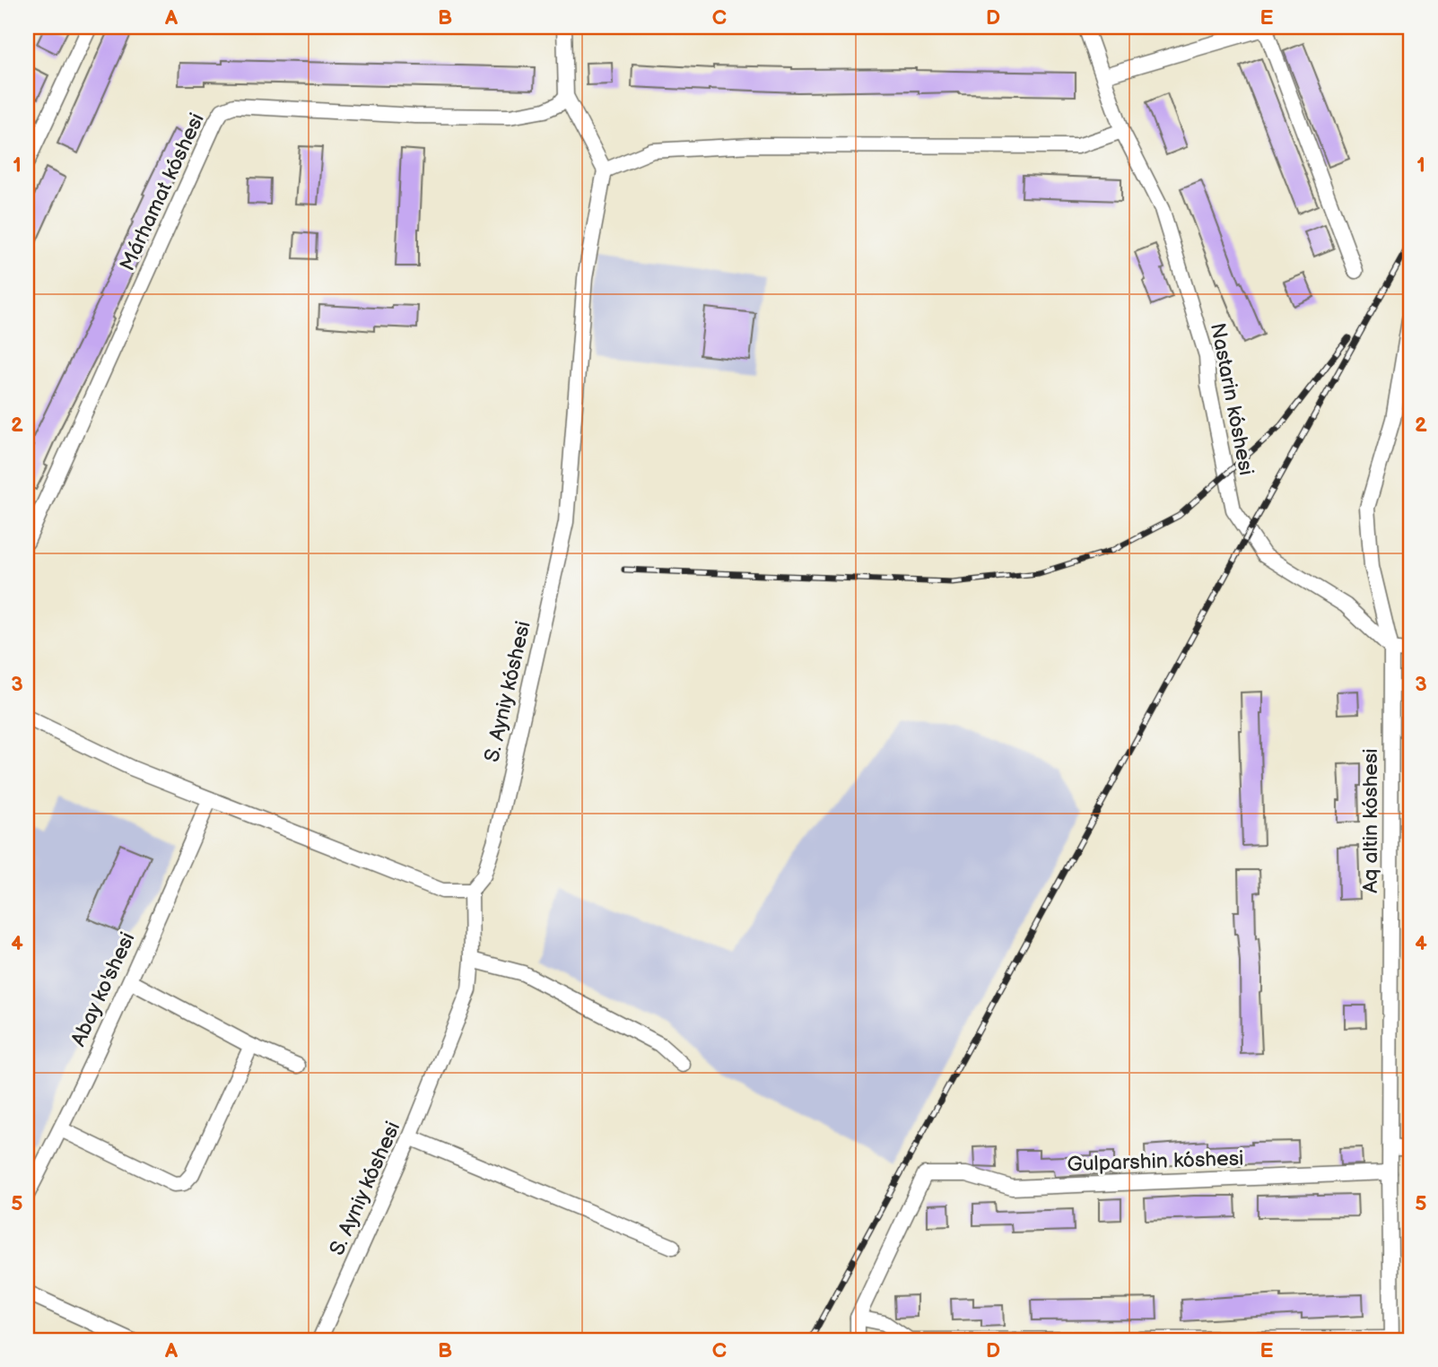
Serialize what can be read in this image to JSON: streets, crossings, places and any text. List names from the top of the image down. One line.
{"streets":{"street":["Márhamat kóshesi","Nastarin kóshesi","S. Ayniy kóshesi","Aq altin kóshesi","Abay ko'shesi","Gulparshin kóshesi"]},"crossings":[["Nastarin kóshesi","Aq altin kóshesi"],["Aq altin kóshesi","Gulparshin kóshesi"]],"grid":{"columns":["A","B","C","D","E"],"rows":["1","2","3","4","5"]}}
